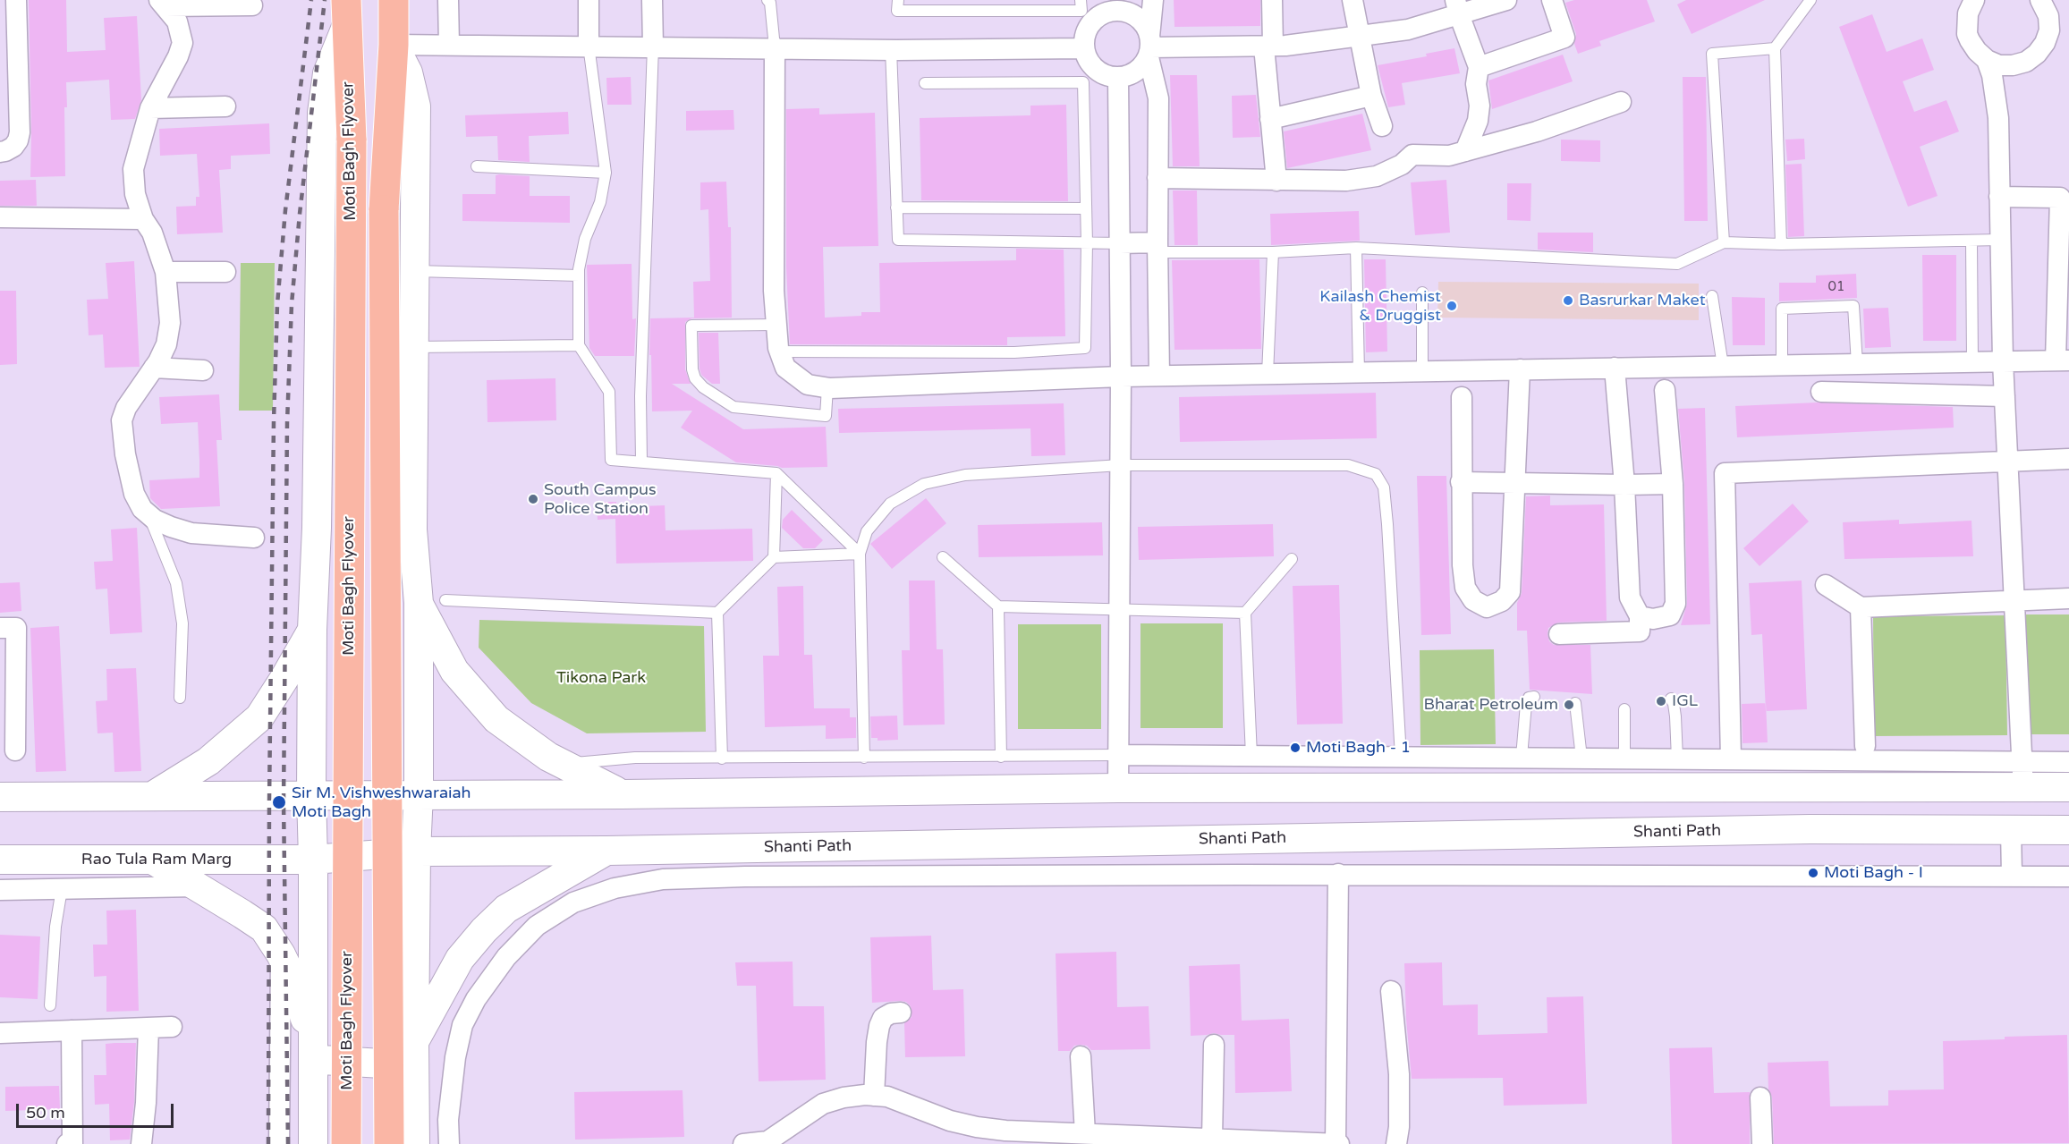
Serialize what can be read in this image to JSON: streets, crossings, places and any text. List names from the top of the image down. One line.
{"streets":{"main road":["Moti Bagh Flyover","Shanti Path","Rao Tula Ram Marg"]},"crossings":[["Shanti Path","Rao Tula Ram Marg"]],"parks":["Tikona Park"],"places":["Basrurkar Maket","Kailash Chemist & Druggist","South Campus Police Station","IGL","Bharat Petroleum","Moti Bagh - 1","Sir M. Vishweshwaraiah Moti Bagh","Moti Bagh - I"],"house_numbers":["01"],"scale_bar":"50 m"}
